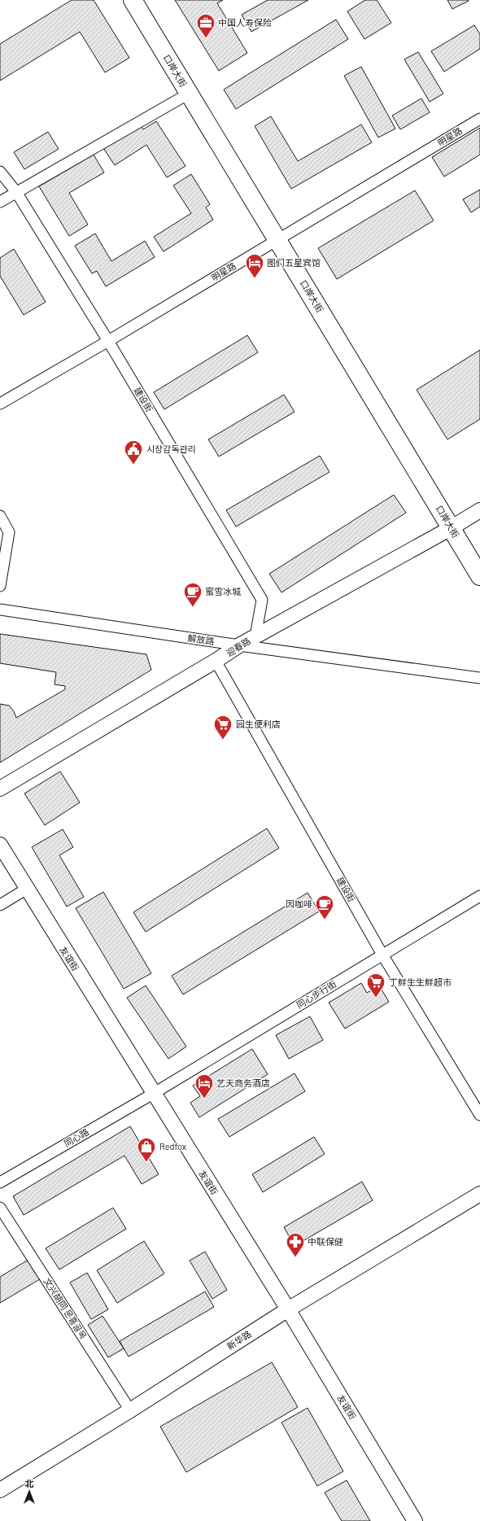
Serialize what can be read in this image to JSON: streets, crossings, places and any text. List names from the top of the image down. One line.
{"streets":{"highway":["口岸大街"],"street":["明星路","建设街","解放路","迎春路","友谊街","同心步行街","同心路","文兴胡同 문흥골목","新华路"]},"crossings":[["口岸大街","明星路"],["口岸大街","迎春路"],["明星路","建设街"],["建设街","迎春路"],["建设街","同心步行街"],["解放路","迎春路"],["友谊街","同心步行街"],["友谊街","同心路"],["友谊街","新华路"],["同心步行街","同心路"],["文兴胡同 문흥골목","新华路"]],"places":{"office":["中国人寿保险"],"hotel":["图们五星宾馆","艺天商务酒店"],"public building":["시장감독관리"],"cafe":["蜜雪冰城","因咖啡"],"supermarket":["园生便利店","丁鲜生生鲜超市"],"shop":["Redfox"],"pharmacy":["中联保健"]},"north":"top"}
